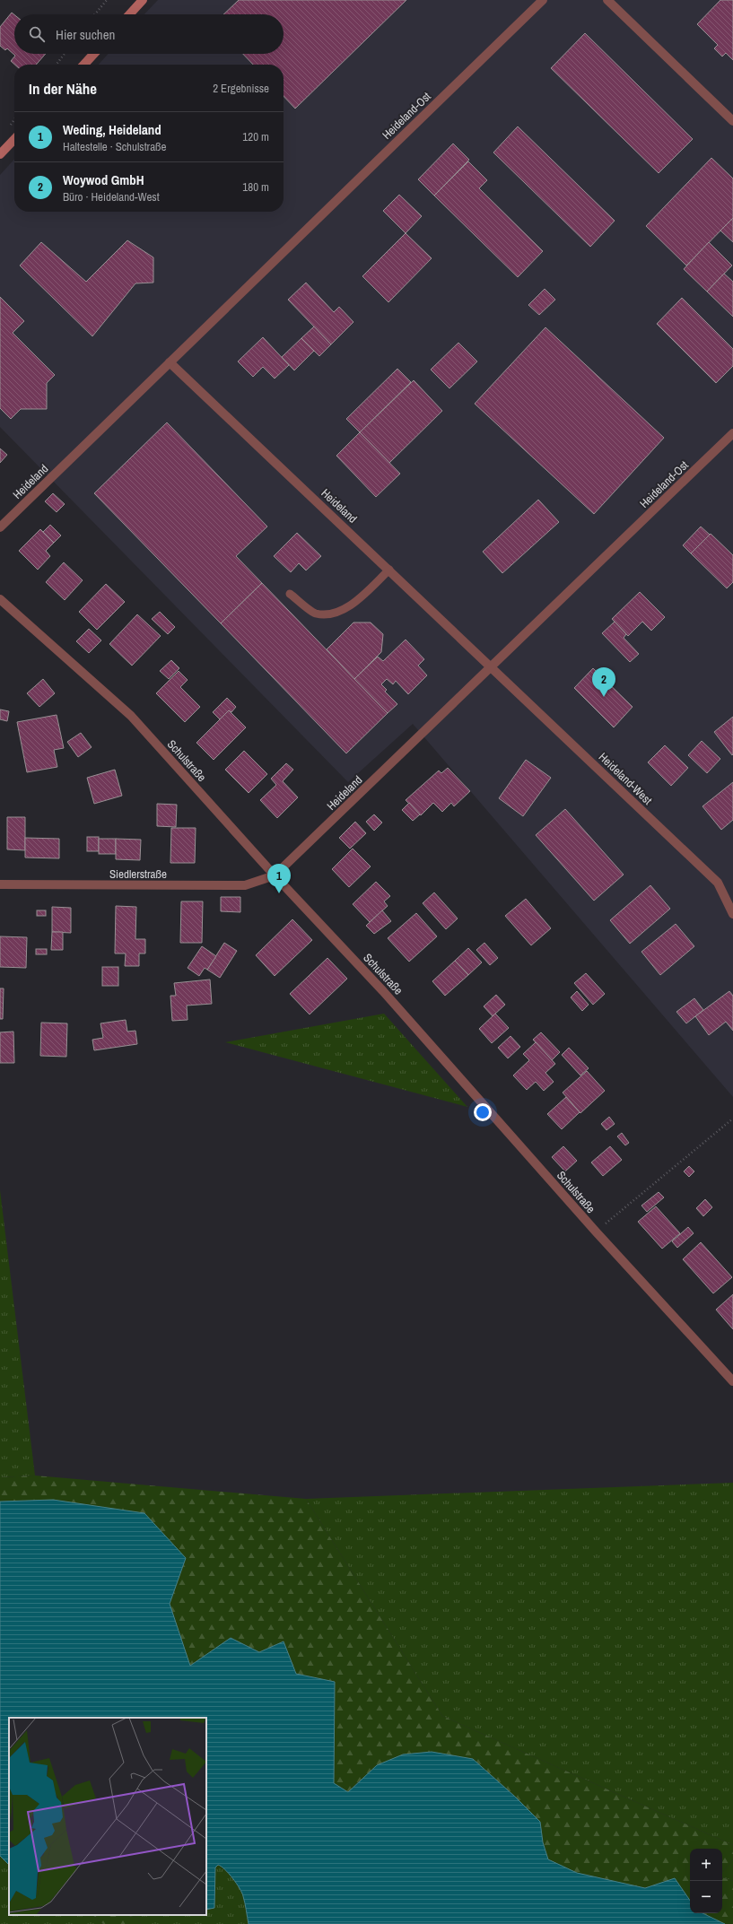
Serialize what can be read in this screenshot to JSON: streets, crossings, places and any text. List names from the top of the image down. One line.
{"streets":{"street":["Heideland-Ost","Heideland","Schulstraße","Heideland-West","Siedlerstraße"]},"crossings":[["Heideland-Ost","Heideland"],["Heideland","Schulstraße"],["Heideland","Heideland-West"],["Heideland","Siedlerstraße"],["Schulstraße","Siedlerstraße"]],"page":{"search":"Hier suchen","heading":["In der Nähe","2 Ergebnisse"],"list":[{"mark":"1","name":"Weding, Heideland","note":"Haltestelle · Schulstraße","value":"120 m"},{"mark":"2","name":"Woywod GmbH","note":"Büro · Heideland-West","value":"180 m"}],"pins":["2","1"],"map_buttons":["+","−"]}}
